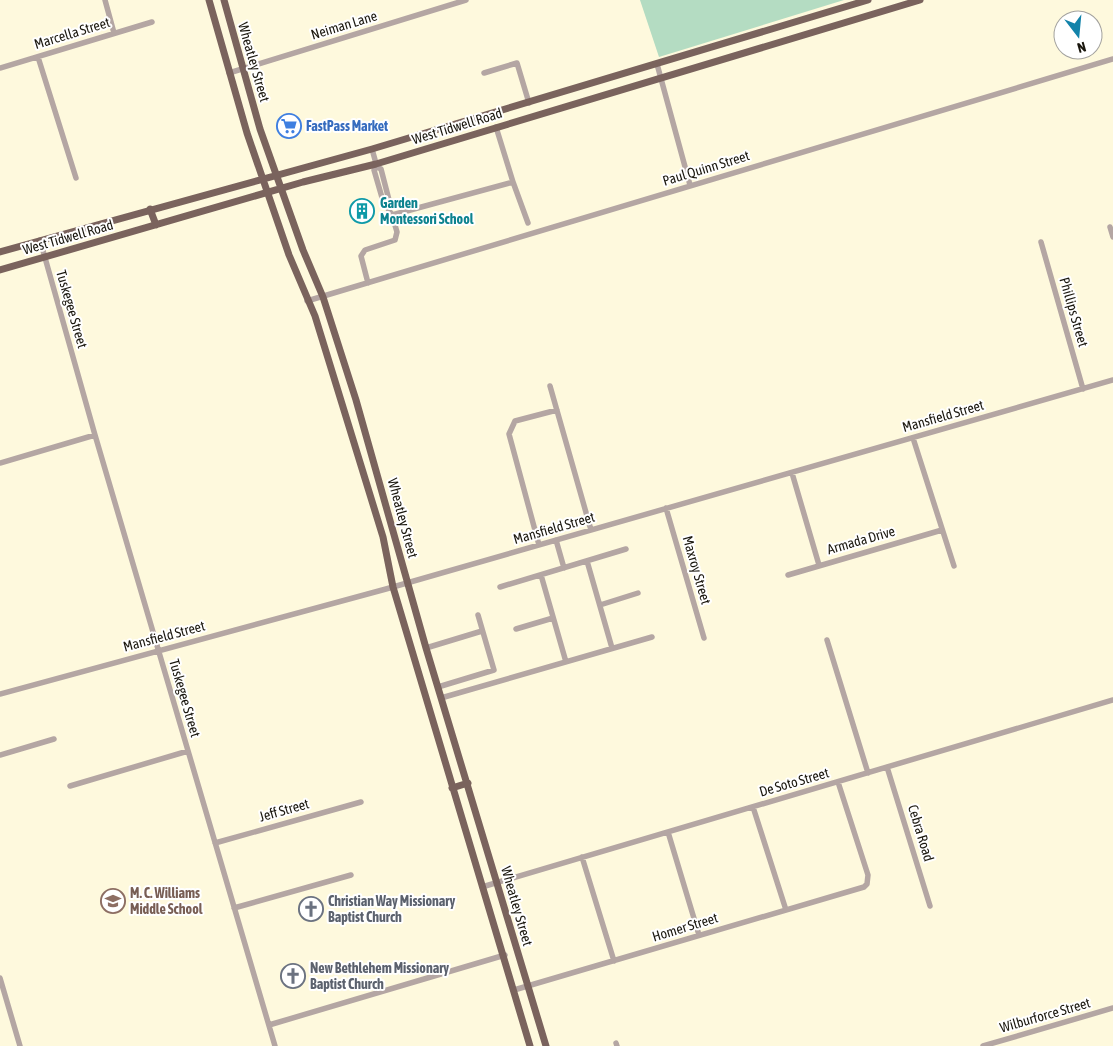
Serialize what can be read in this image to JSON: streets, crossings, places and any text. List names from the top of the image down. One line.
{"streets":{"main road":["Wheatley Street","West Tidwell Road"],"street":["Neiman Lane","Marcella Street","Paul Quinn Street","Tuskegee Street","Phillips Street","Mansfield Street","Armada Drive","Maxroy Street","De Soto Street","Jeff Street","Cebra Road","Homer Street","Wilburforce Street"]},"crossings":[["Neiman Lane","Wheatley Street"],["Wheatley Street","West Tidwell Road"],["Wheatley Street","Paul Quinn Street"],["Wheatley Street","Mansfield Street"],["Wheatley Street","De Soto Street"],["Wheatley Street","Homer Street"],["West Tidwell Road","Tuskegee Street"],["Tuskegee Street","Mansfield Street"],["Tuskegee Street","Jeff Street"],["Phillips Street","Mansfield Street"],["Mansfield Street","Maxroy Street"],["De Soto Street","Cebra Road"],["De Soto Street","Homer Street"]],"places":{"supermarket":["FastPass Market"],"building":["Garden Montessori School"],"school or university":["M. C. Williams Middle School"],"church":["Christian Way Missionary Baptist Church","New Bethlehem Missionary Baptist Church"]},"north":"bottom"}
